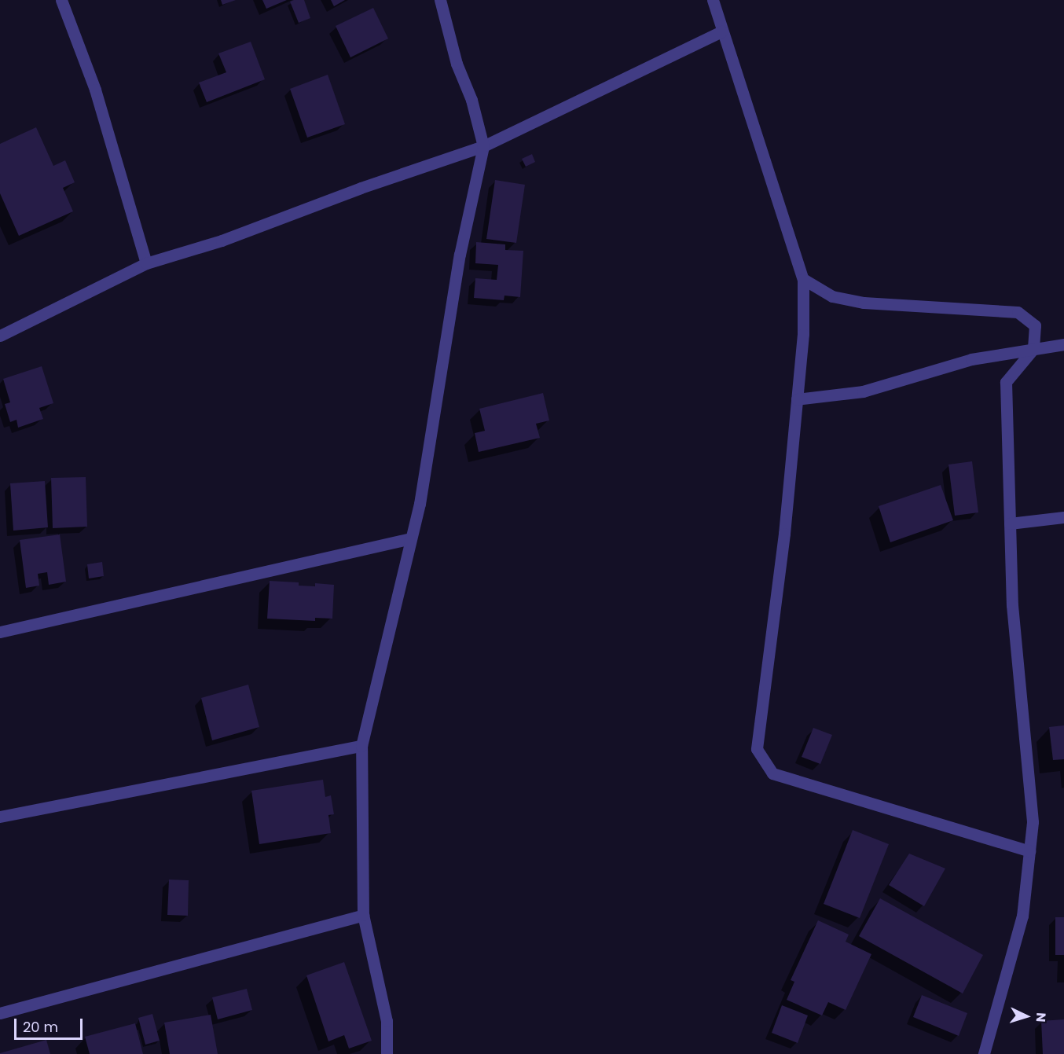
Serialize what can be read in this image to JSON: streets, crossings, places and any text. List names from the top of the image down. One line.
{"scale_bar":"20 m","north":"right"}
